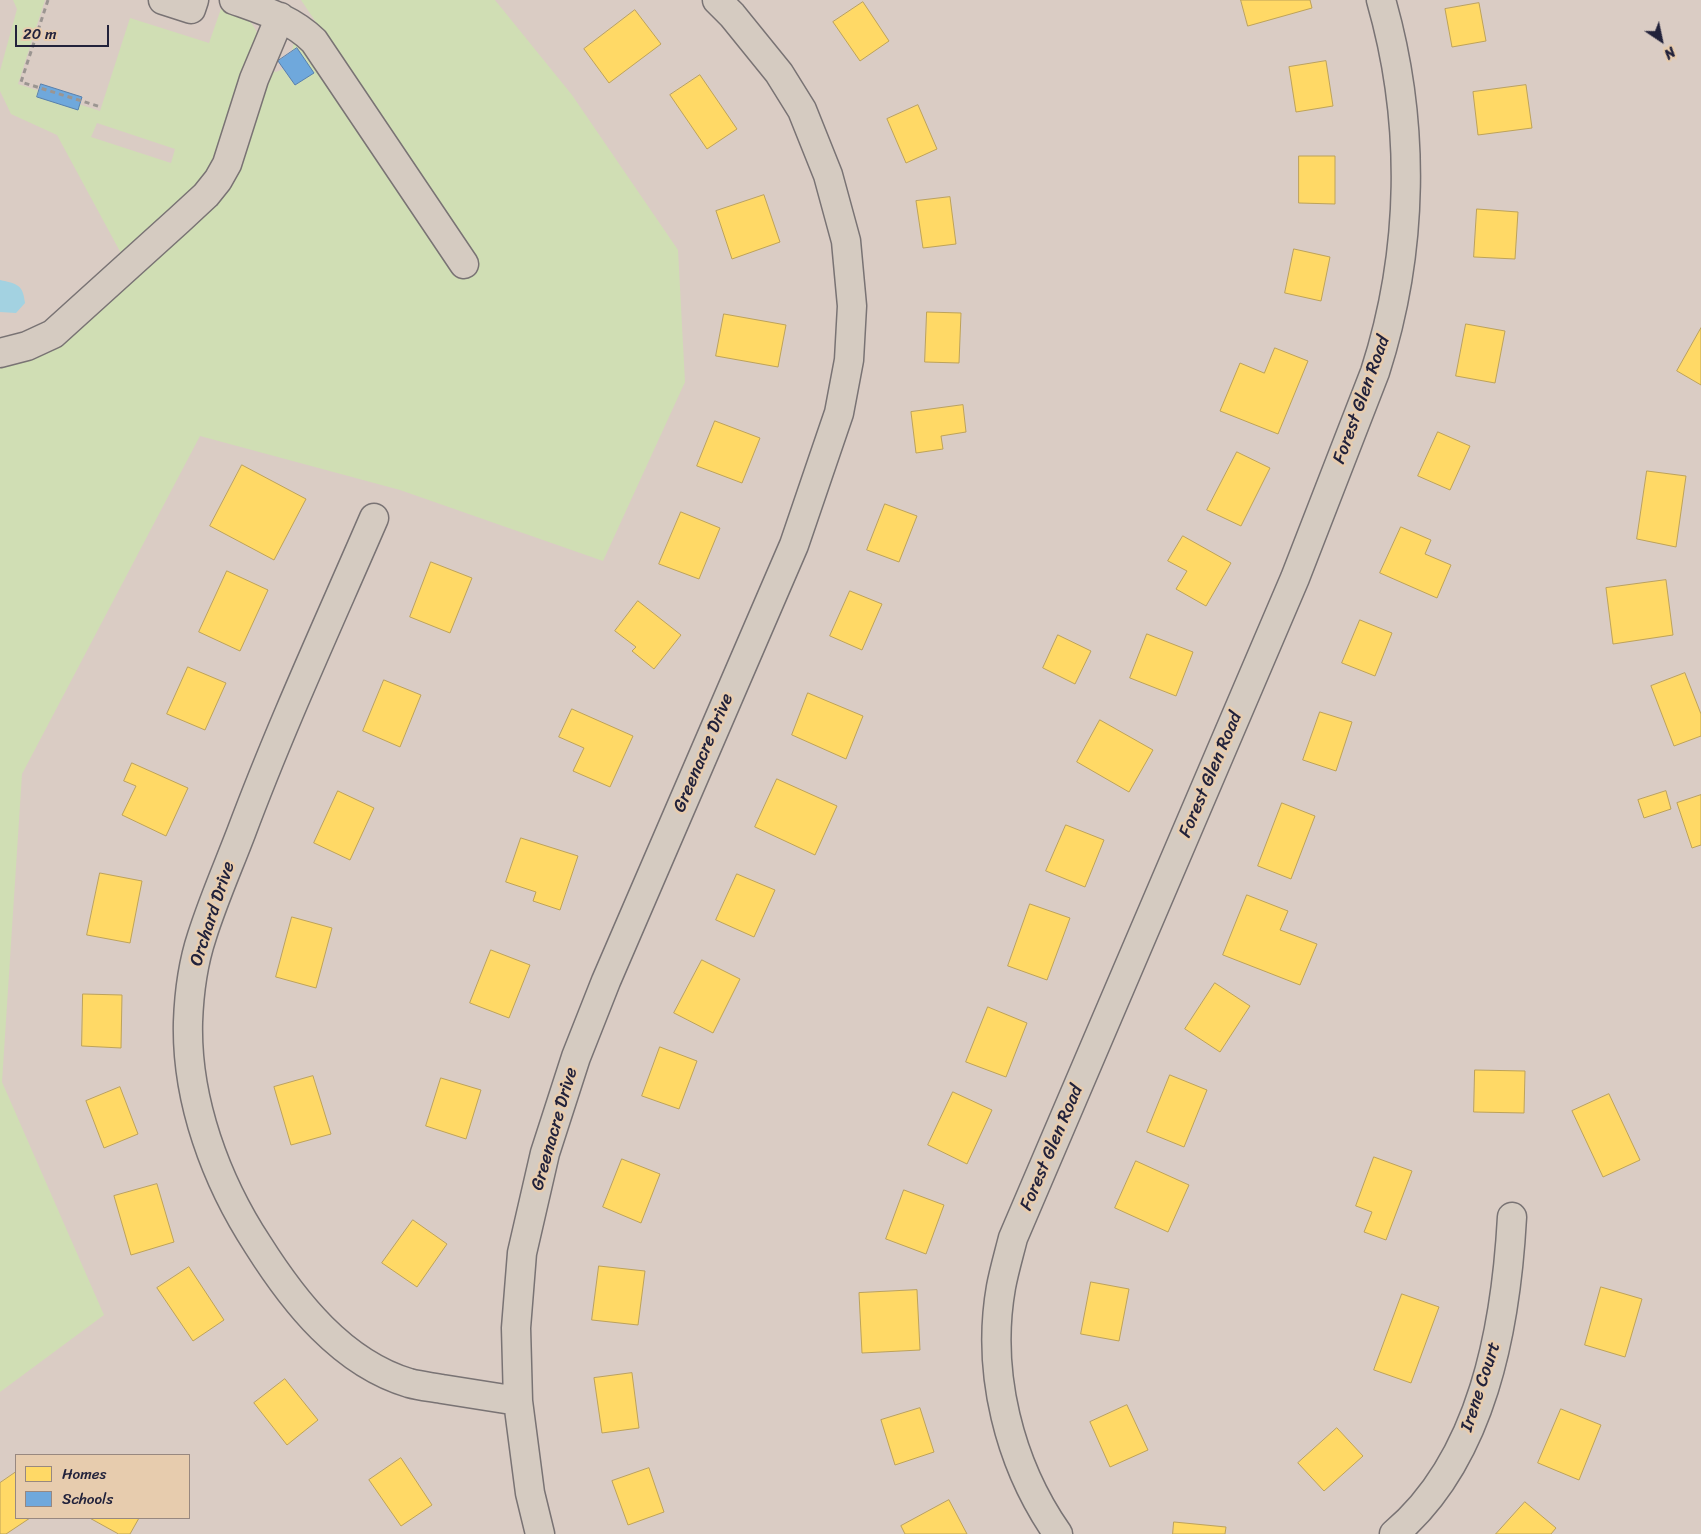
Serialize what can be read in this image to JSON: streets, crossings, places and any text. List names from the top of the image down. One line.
{"streets":{"street":["Forest Glen Road","Greenacre Drive","Orchard Drive","Irene Court"]},"crossings":[["Greenacre Drive","Orchard Drive"]],"legend":["Homes","Schools"],"scale_bar":"20 m","north":"bottom right"}
